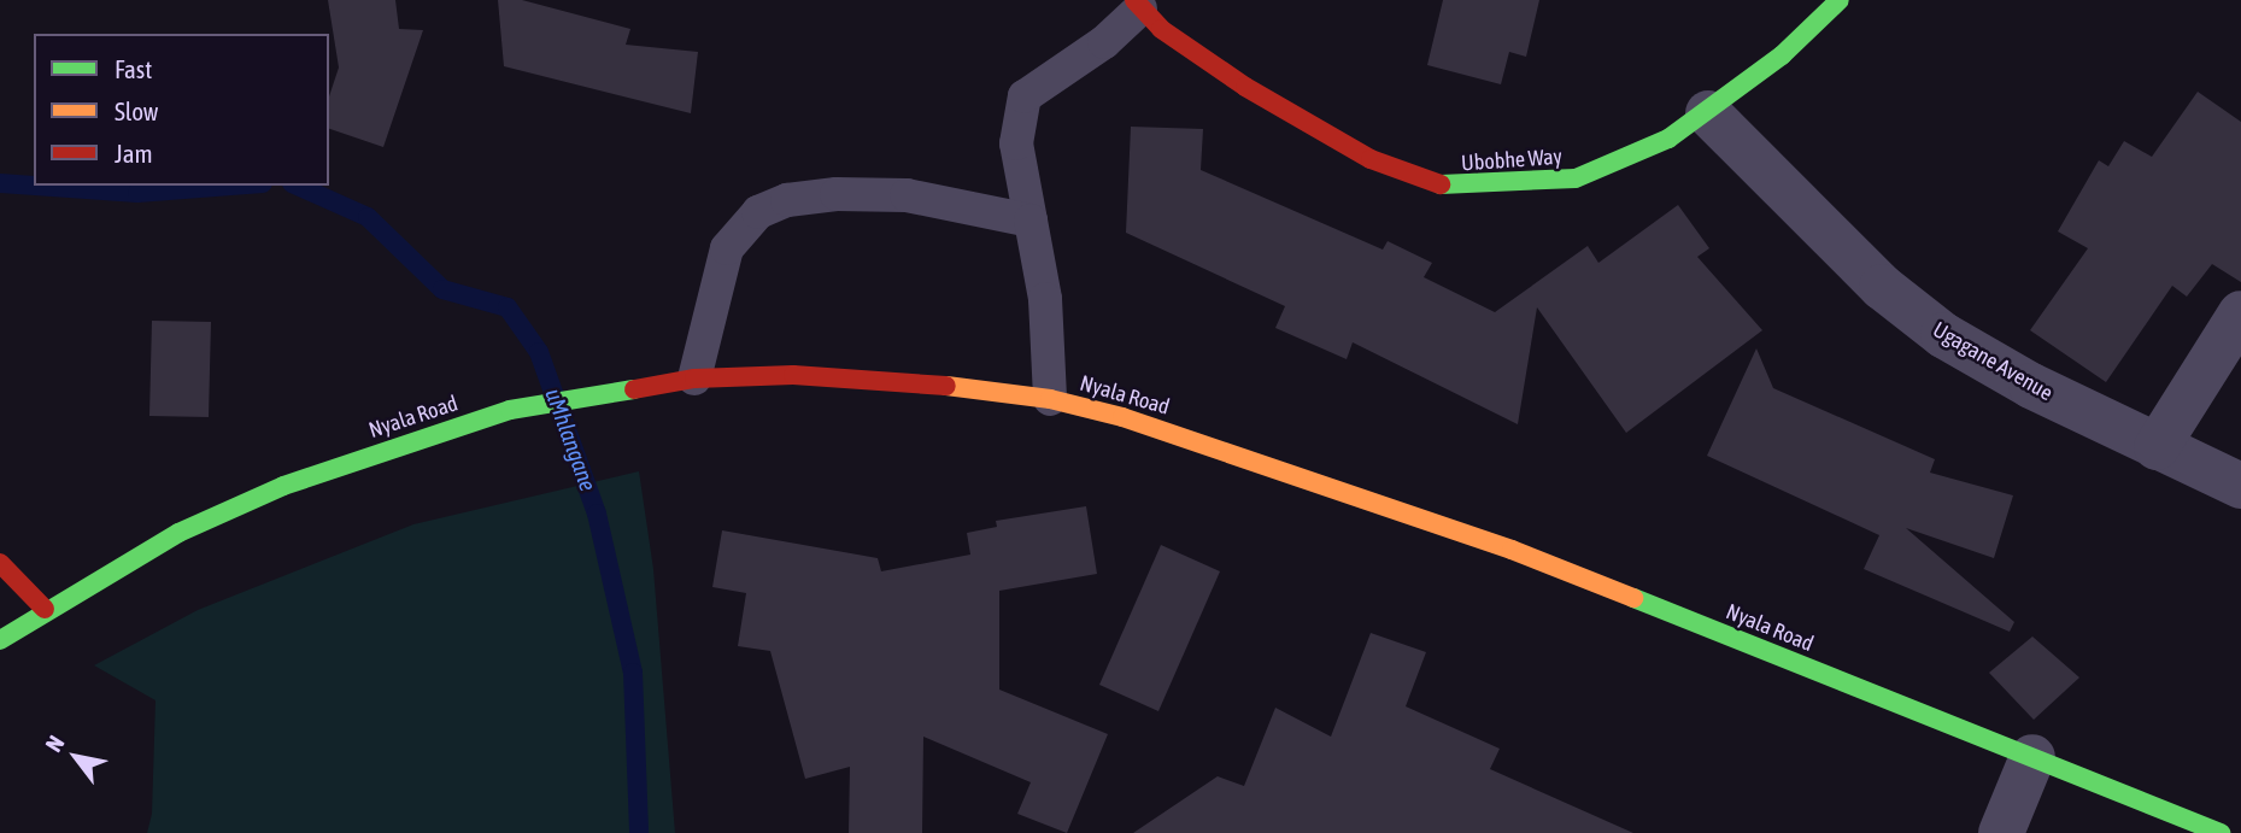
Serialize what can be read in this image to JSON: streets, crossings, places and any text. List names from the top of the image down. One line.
{"streets":{"street":["Ubobhe Way","Ugagane Avenue","Nyala Road"]},"crossings":[["Ubobhe Way","Ugagane Avenue"]],"water":["uMhlangane"],"legend":["Fast","Slow","Jam"],"north":"top left"}
